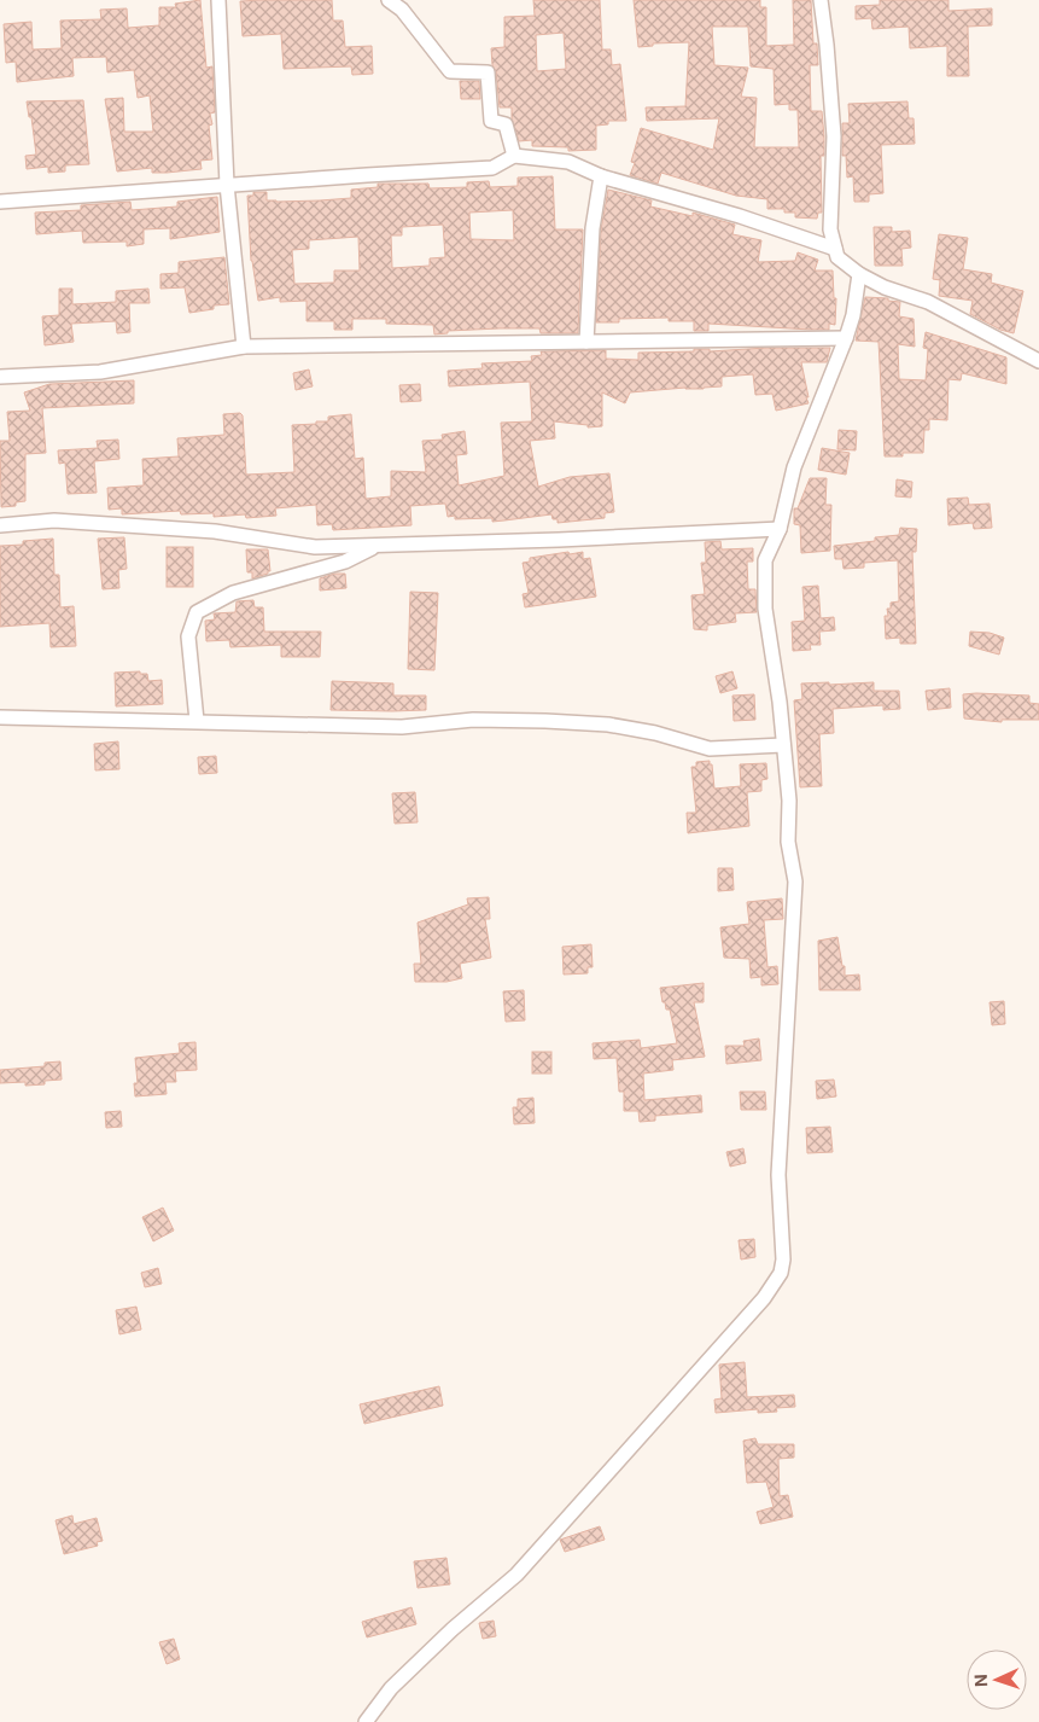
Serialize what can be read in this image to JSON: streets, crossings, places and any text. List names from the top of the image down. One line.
{"north":"left"}
